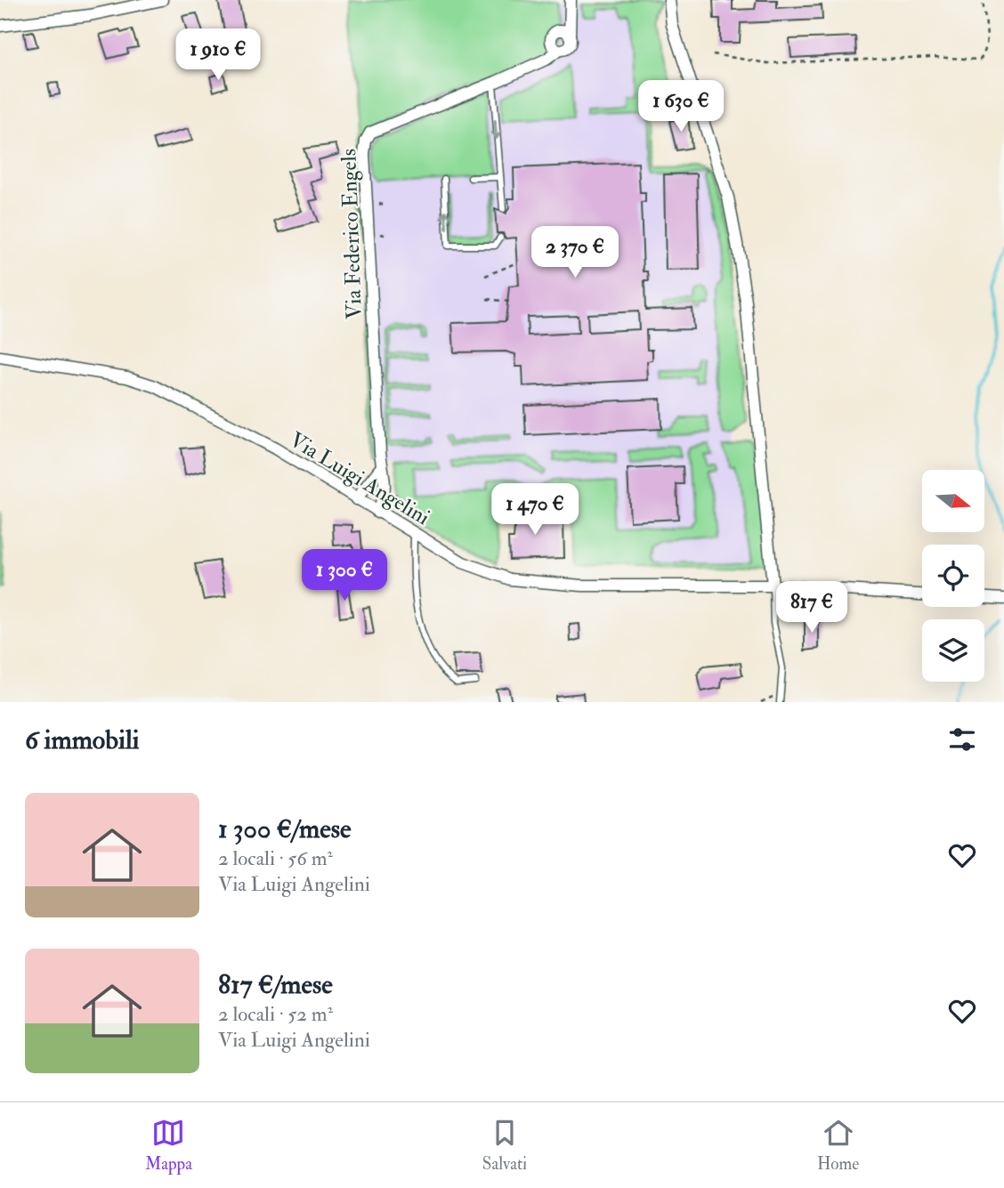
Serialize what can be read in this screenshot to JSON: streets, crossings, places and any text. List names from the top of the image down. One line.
{"streets":{"street":["Via Federico Engels","Via Luigi Angelini"]},"crossings":[["Via Federico Engels","Via Luigi Angelini"]],"north":"right","page":{"price":["1 910 €","1 630 €","2 370 €","1 470 €","1 300 €","817 €"],"heading":"6 immobili","list":[{"name":"1 300 €/mese","note":"2 locali · 56 m² · Via Luigi Angelini"},{"name":"817 €/mese","note":"2 locali · 52 m² · Via Luigi Angelini"}],"tabs":["Mappa","Salvati","Home"]}}
